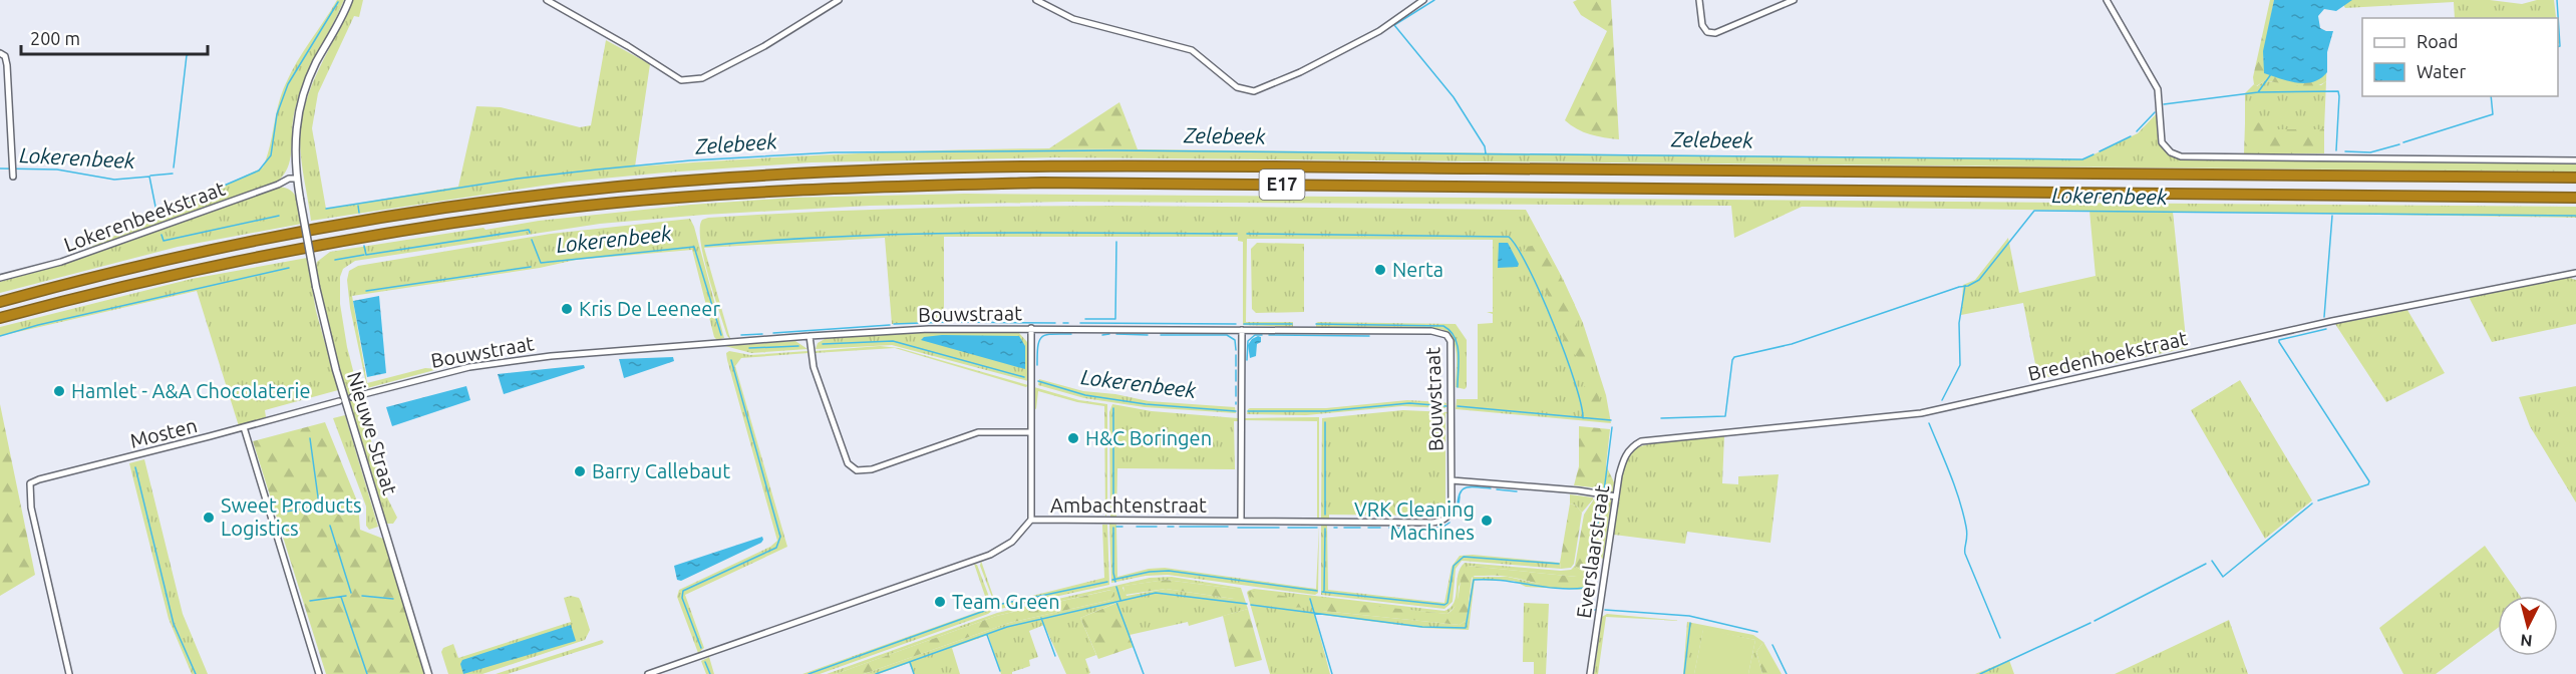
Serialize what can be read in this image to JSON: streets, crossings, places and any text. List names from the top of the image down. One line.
{"streets":{"highway":["E17"],"street":["Lokerenbeekstraat","Bouwstraat","Bredenhoekstraat","Mosten","Nieuwe Straat","Ambachtenstraat","Everslaarstraat"]},"crossings":[["Lokerenbeekstraat","Nieuwe Straat"],["Bouwstraat","Ambachtenstraat"],["Bredenhoekstraat","Everslaarstraat"]],"water":["Zelebeek","Lokerenbeek"],"places":["Nerta","Kris De Leeneer","Hamlet - A&A Chocolaterie","H&C Boringen","Barry Callebaut","Sweet Products Logistics","VRK Cleaning Machines","Team Green"],"legend":["Road","Water"],"scale_bar":"200 m","north":"bottom"}
